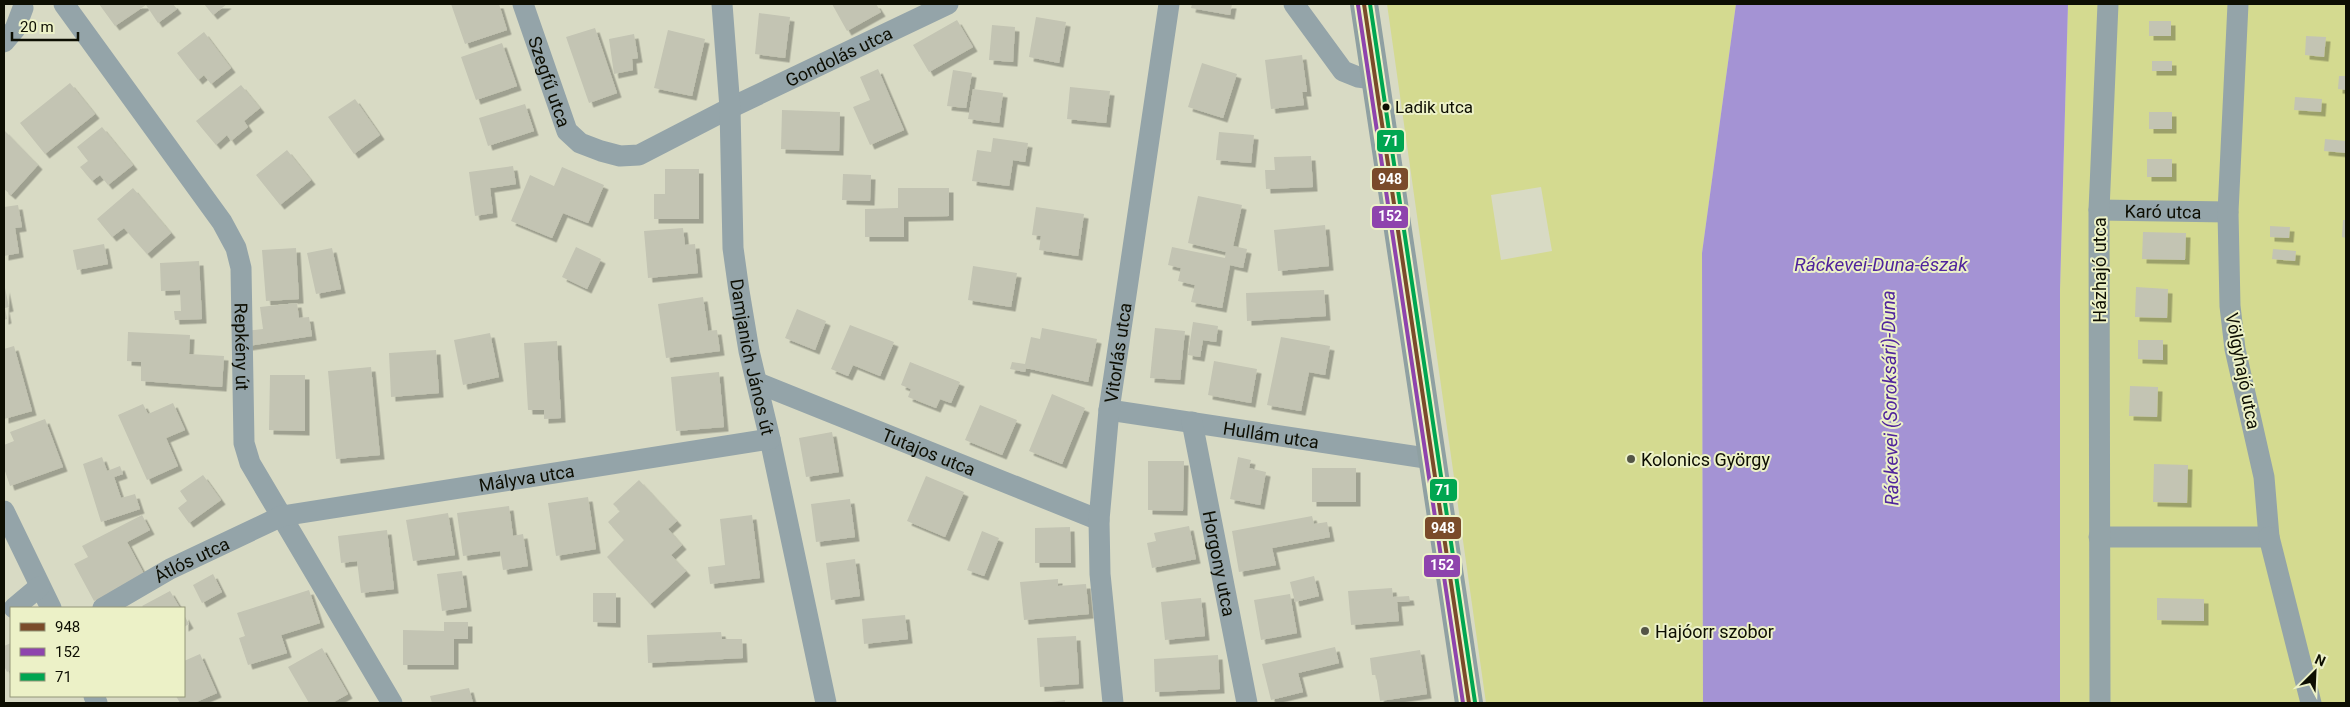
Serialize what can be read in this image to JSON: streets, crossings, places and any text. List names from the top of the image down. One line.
{"streets":{"street":["Gondolás utca","Szegfű utca","Karó utca","Házhajó utca","Repkény út","Vitorlás utca","Damjanich János út","Völgyhajó utca","Hullám utca","Tutajos utca","Mályva utca","Átlós utca","Horgony utca"]},"crossings":[["Gondolás utca","Szegfű utca"],["Gondolás utca","Damjanich János út"],["Szegfű utca","Damjanich János út"],["Karó utca","Házhajó utca"],["Karó utca","Völgyhajó utca"],["Repkény út","Mályva utca"],["Repkény út","Átlós utca"],["Vitorlás utca","Hullám utca"],["Vitorlás utca","Tutajos utca"],["Damjanich János út","Tutajos utca"],["Damjanich János út","Mályva utca"],["Hullám utca","Horgony utca"],["Mályva utca","Átlós utca"]],"water":["Ráckevei-Duna-észak","Ráckevei (Soroksári)-Duna"],"places":["Ladik utca","Kolonics György","Hajóorr szobor"],"lines":["transit line 948","transit line 71","transit line 152"],"legend":["948","152","71"],"scale_bar":"20 m","north":"top right"}
